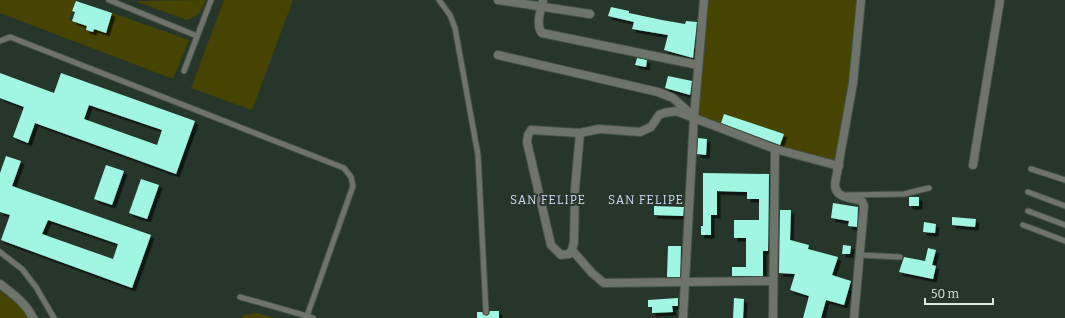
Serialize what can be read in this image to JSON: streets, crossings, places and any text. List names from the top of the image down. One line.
{"districts":["SAN FELIPE","SAN FELIPE"],"scale_bar":"50 m"}
